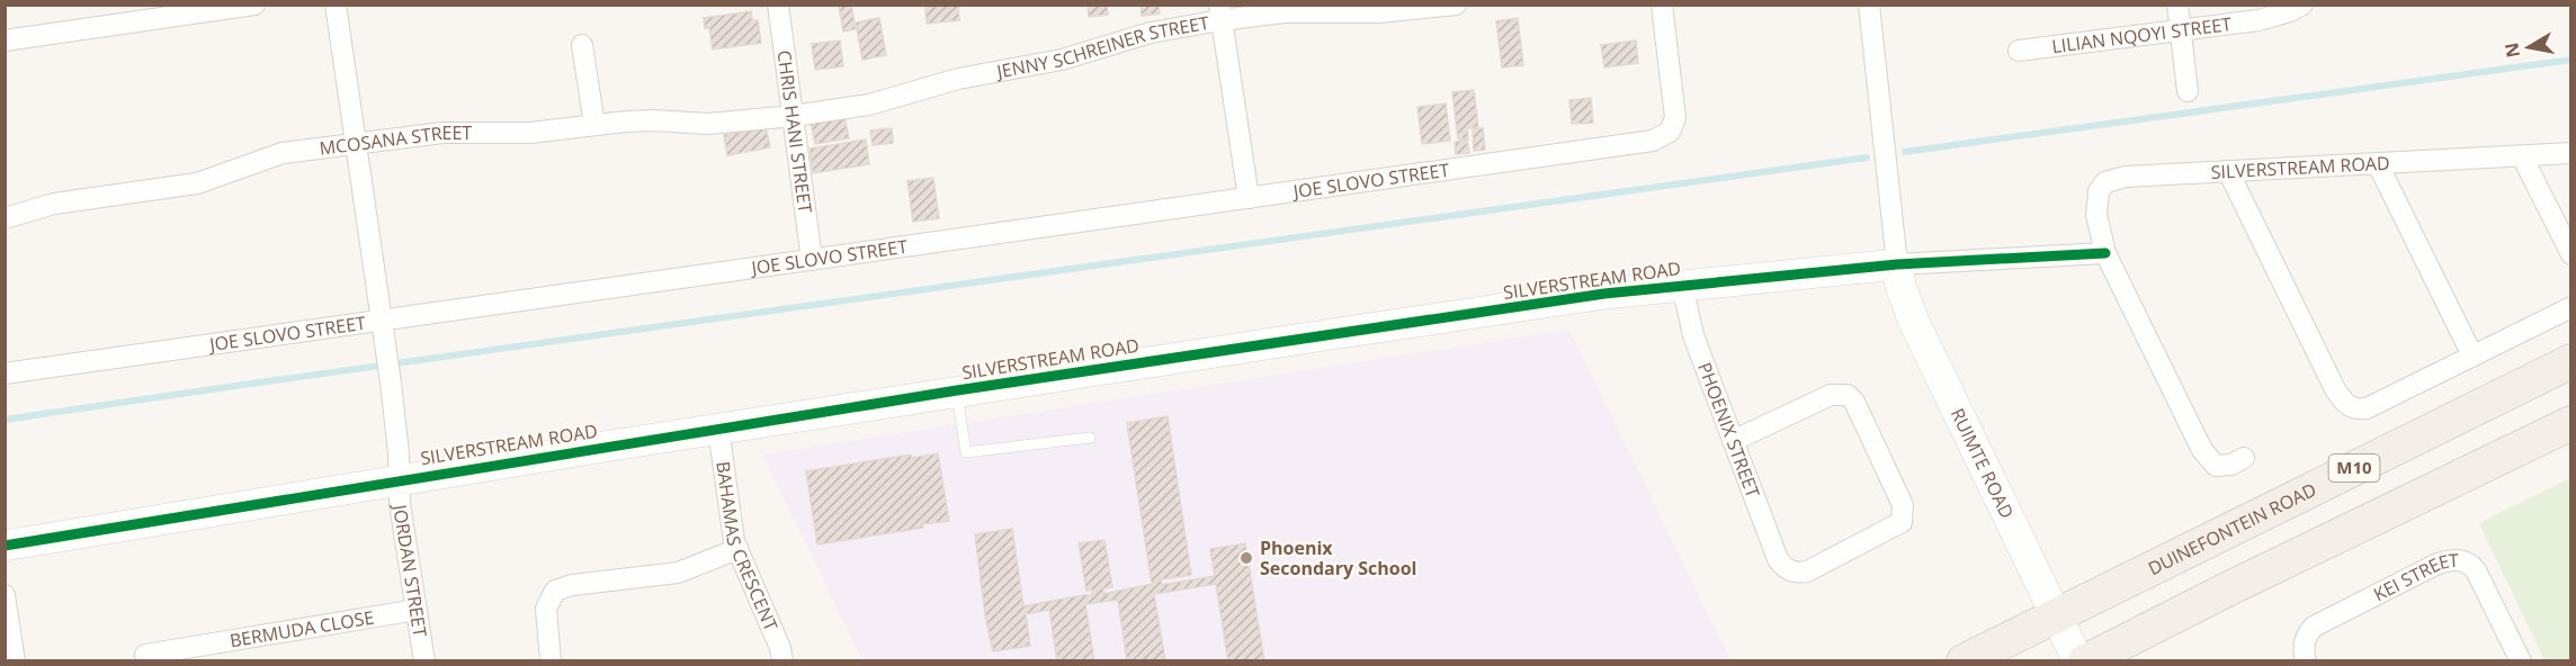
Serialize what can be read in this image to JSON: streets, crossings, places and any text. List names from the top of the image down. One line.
{"streets":{"main road":["M10","DUINEFONTEIN ROAD"],"street":["LILIAN NQOYI STREET","JENNY SCHREINER STREET","CHRIS HANI STREET","MCOSANA STREET","SILVERSTREAM ROAD","JOE SLOVO STREET","PHOENIX STREET","RUIMTE ROAD","BAHAMAS CRESCENT","JORDAN STREET","KEI STREET","BERMUDA CLOSE"]},"crossings":[["JENNY SCHREINER STREET","CHRIS HANI STREET"],["JENNY SCHREINER STREET","MCOSANA STREET"],["CHRIS HANI STREET","MCOSANA STREET"],["CHRIS HANI STREET","JOE SLOVO STREET"],["MCOSANA STREET","JORDAN STREET"],["SILVERSTREAM ROAD","PHOENIX STREET"],["SILVERSTREAM ROAD","RUIMTE ROAD"],["SILVERSTREAM ROAD","BAHAMAS CRESCENT"],["SILVERSTREAM ROAD","JORDAN STREET"],["JOE SLOVO STREET","JORDAN STREET"],["RUIMTE ROAD","DUINEFONTEIN ROAD"],["JORDAN STREET","BERMUDA CLOSE"]],"places":["Phoenix Secondary School"],"north":"left"}
